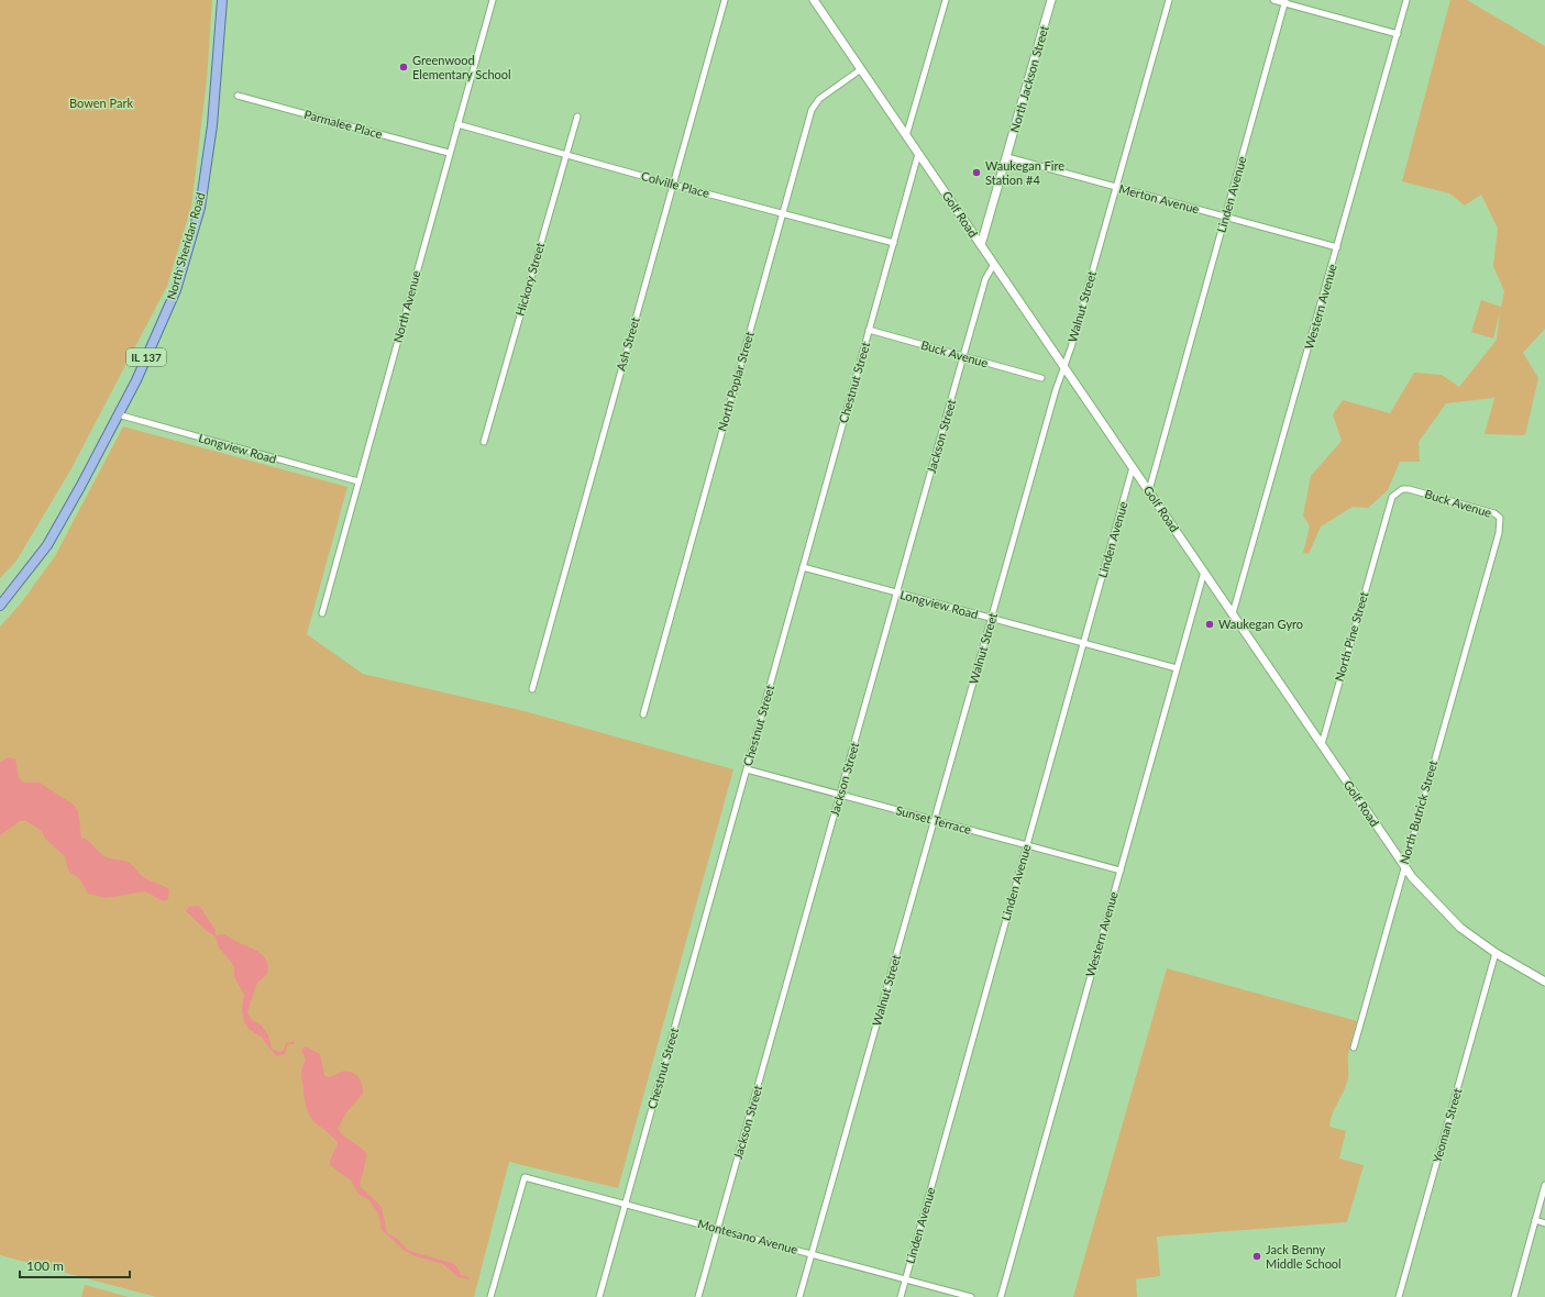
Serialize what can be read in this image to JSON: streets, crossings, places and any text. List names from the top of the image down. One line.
{"streets":{"main road":["North Sheridan Road","IL 137"],"street":["North Jackson Street","Parmalee Place","Colville Place","Linden Avenue","Merton Avenue","Golf Road","Hickory Street","North Avenue","Walnut Street","Western Avenue","Ash Street","Buck Avenue","North Poplar Street","Chestnut Street","Jackson Street","Longview Road","North Pine Street","North Butrick Street","Sunset Terrace","Yeoman Street","Montesano Avenue"]},"crossings":[["North Jackson Street","Merton Avenue"],["Parmalee Place","North Avenue"],["Colville Place","Hickory Street"],["Colville Place","North Avenue"],["Colville Place","Ash Street"],["Colville Place","North Poplar Street"],["Colville Place","Chestnut Street"],["Linden Avenue","Merton Avenue"],["Linden Avenue","Golf Road"],["Linden Avenue","Longview Road"],["Linden Avenue","Sunset Terrace"],["Linden Avenue","Montesano Avenue"],["Merton Avenue","Walnut Street"],["Merton Avenue","Western Avenue"],["Golf Road","Walnut Street"],["Golf Road","Western Avenue"],["Golf Road","North Poplar Street"],["Golf Road","Chestnut Street"],["Golf Road","Jackson Street"],["Golf Road","North Pine Street"],["Golf Road","North Butrick Street"],["Golf Road","Yeoman Street"],["North Sheridan Road","Longview Road"],["North Avenue","Longview Road"],["Walnut Street","Longview Road"],["Walnut Street","Sunset Terrace"],["Walnut Street","Montesano Avenue"],["Western Avenue","Longview Road"],["Western Avenue","Sunset Terrace"],["Buck Avenue","Chestnut Street"],["Buck Avenue","Jackson Street"],["Buck Avenue","North Pine Street"],["Buck Avenue","North Butrick Street"],["Chestnut Street","Longview Road"],["Chestnut Street","Sunset Terrace"],["Chestnut Street","Montesano Avenue"],["Jackson Street","Longview Road"],["Jackson Street","Sunset Terrace"],["Jackson Street","Montesano Avenue"]],"parks":["Bowen Park"],"places":["Greenwood Elementary School","Waukegan Fire Station #4","Waukegan Gyro","Jack Benny Middle School"],"scale_bar":"100 m"}
